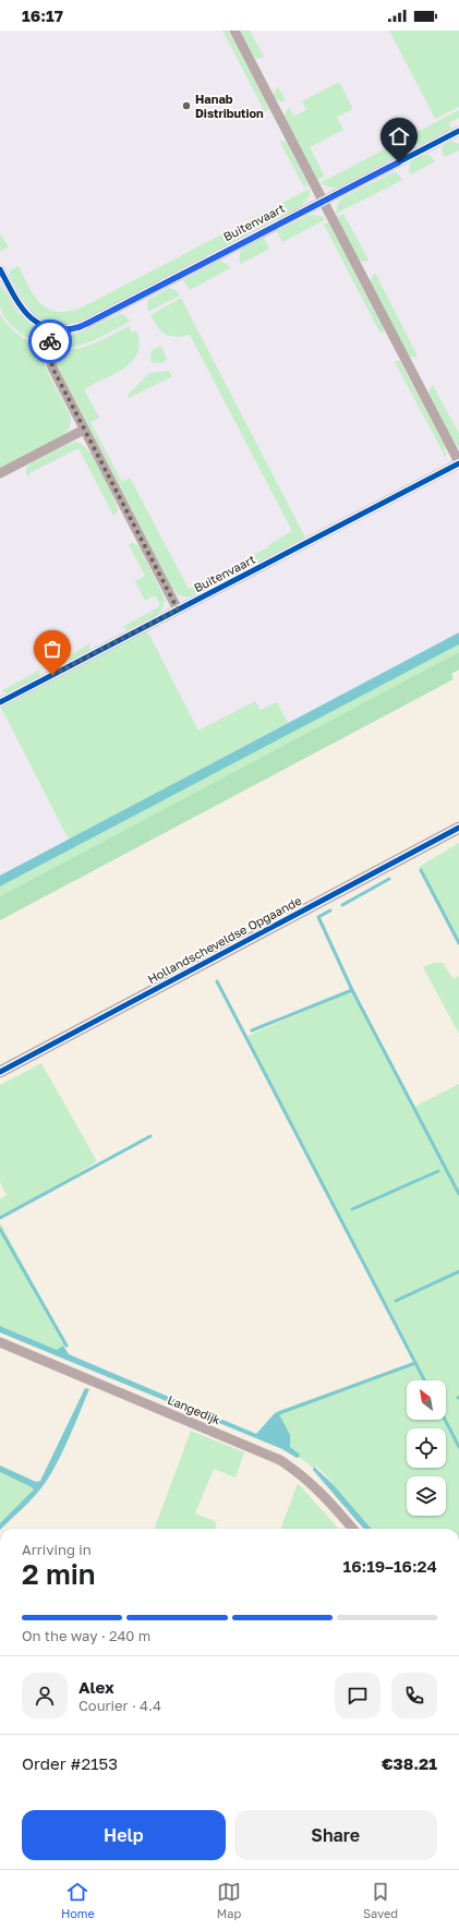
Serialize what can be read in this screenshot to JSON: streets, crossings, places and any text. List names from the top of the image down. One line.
{"streets":{"street":["Buitenvaart","Hollandscheveldse Opgaande","Langedijk"]},"places":["Hanab Distribution"],"north":"top left","page":{"status":"16:17","heading":["2 min","Arriving in","16:19–16:24"],"panel":["Alex","Courier · 4.4","Order #2153","€38.21"],"bar":"On the way · 240 m","buttons":["Help","Share"],"tabs":["Home","Map","Saved"]}}
